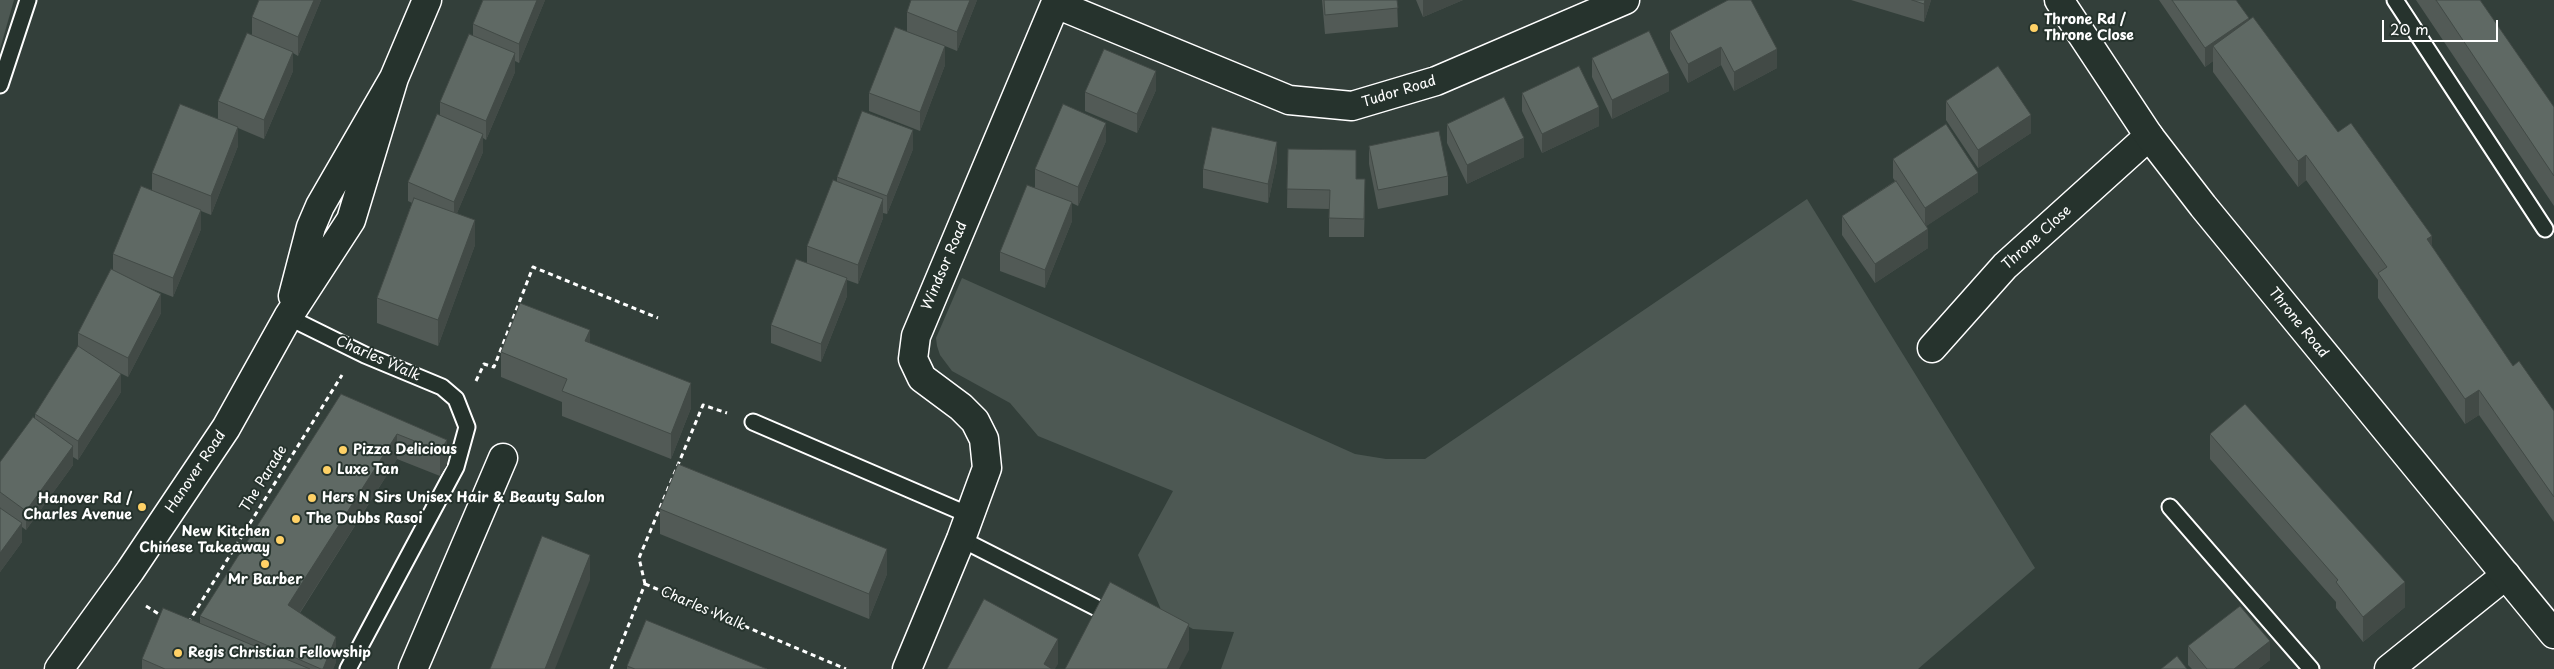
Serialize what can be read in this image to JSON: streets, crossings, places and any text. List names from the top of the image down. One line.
{"streets":{"street":["Tudor Road","Throne Close","Windsor Road","Throne Road","Hanover Road"],"lane":["Charles Walk"],"path":["The Parade"]},"crossings":[["Tudor Road","Windsor Road"],["Throne Close","Throne Road"],["Charles Walk","Hanover Road"],["Charles Walk","The Parade"]],"places":["Throne Rd / Throne Close","Pizza Delicious","Luxe Tan","Hers N Sirs Unisex Hair & Beauty Salon","Hanover Rd / Charles Avenue","The Dubbs Rasoi","New Kitchen Chinese Takeaway","Mr Barber","Regis Christian Fellowship"],"scale_bar":"20 m"}
